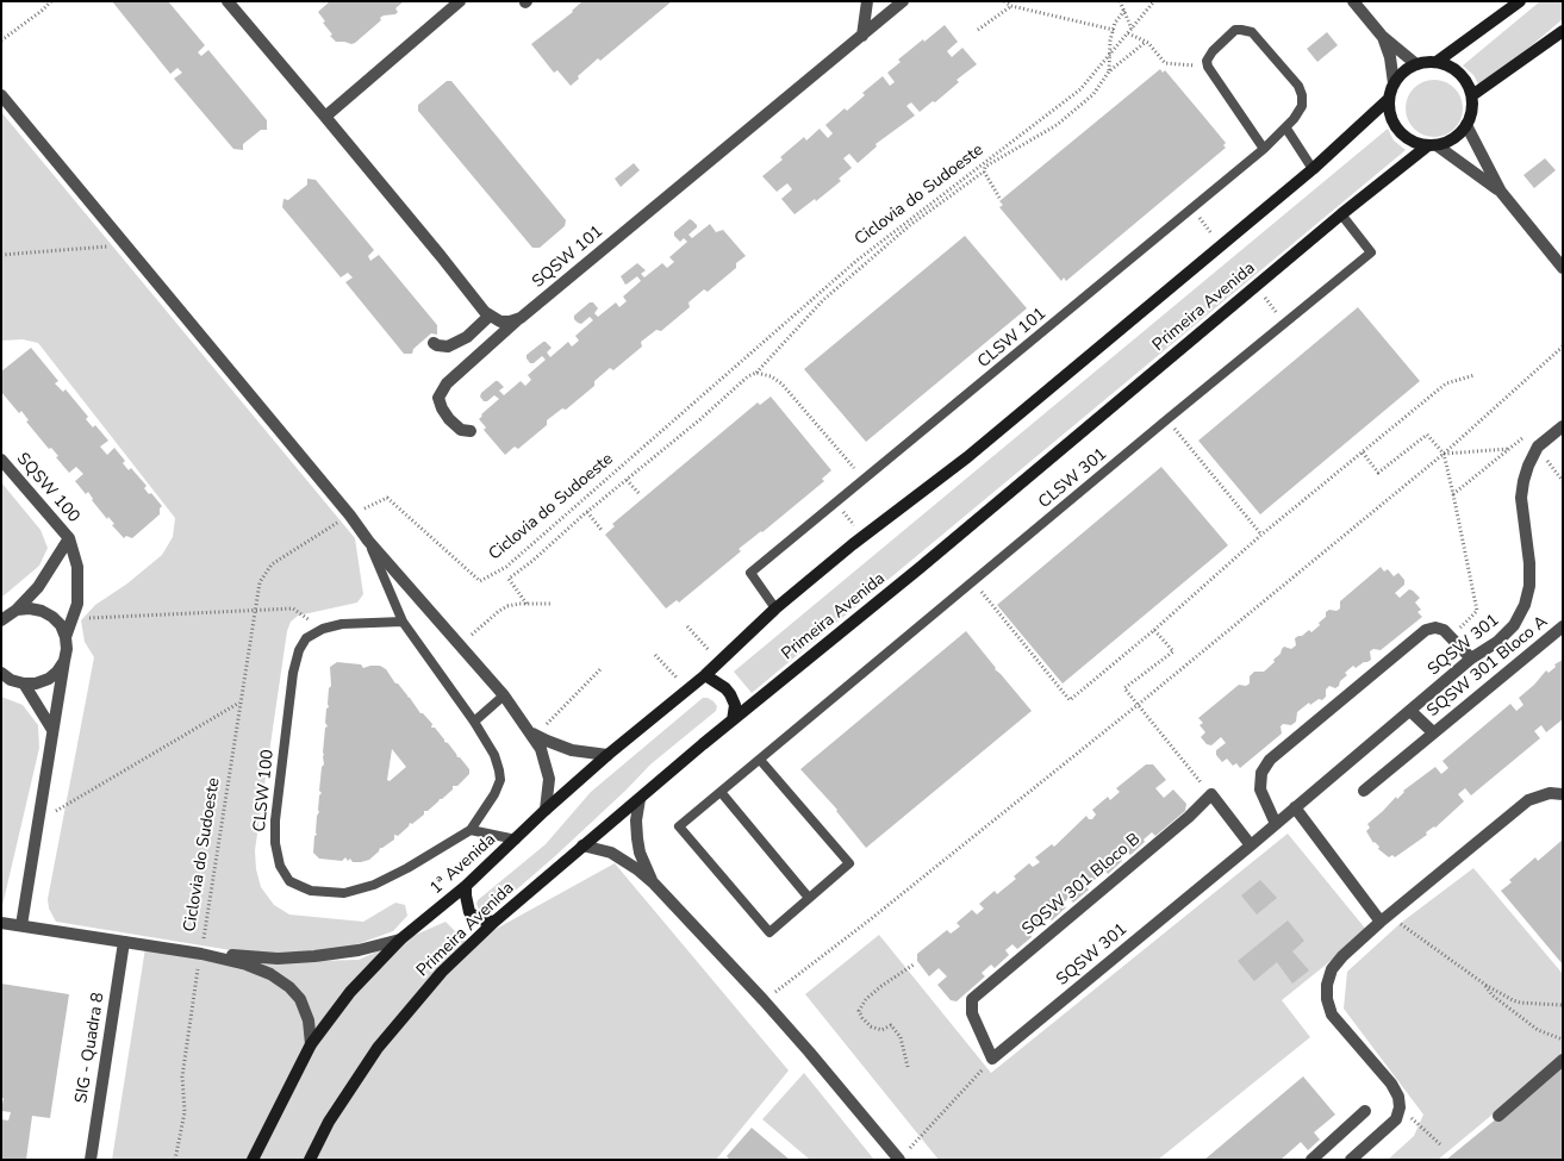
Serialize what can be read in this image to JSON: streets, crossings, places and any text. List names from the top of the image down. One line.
{"streets":{"main road":["Primeira Avenida","1ª Avenida"],"street":["SQSW 101","SQSW 100","SQSW 301","SQSW 301 Bloco A","SQSW 301 Bloco B","SIG - Quadra 8"],"lane":["CLSW 101","CLSW 301","CLSW 100"],"path":["Ciclovia do Sudoeste"]},"crossings":[["Primeira Avenida","CLSW 301"],["SQSW 301","SQSW 301 Bloco A"],["SQSW 301","SQSW 301 Bloco B"]]}
